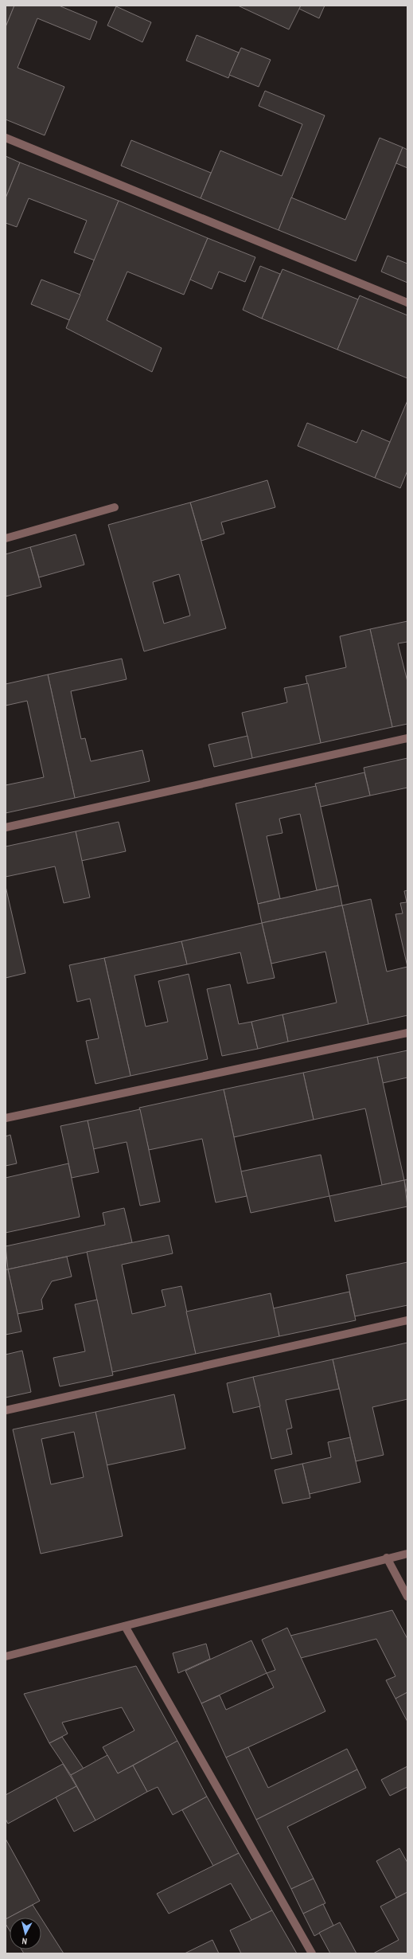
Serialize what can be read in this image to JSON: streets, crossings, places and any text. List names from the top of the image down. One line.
{"north":"bottom"}
